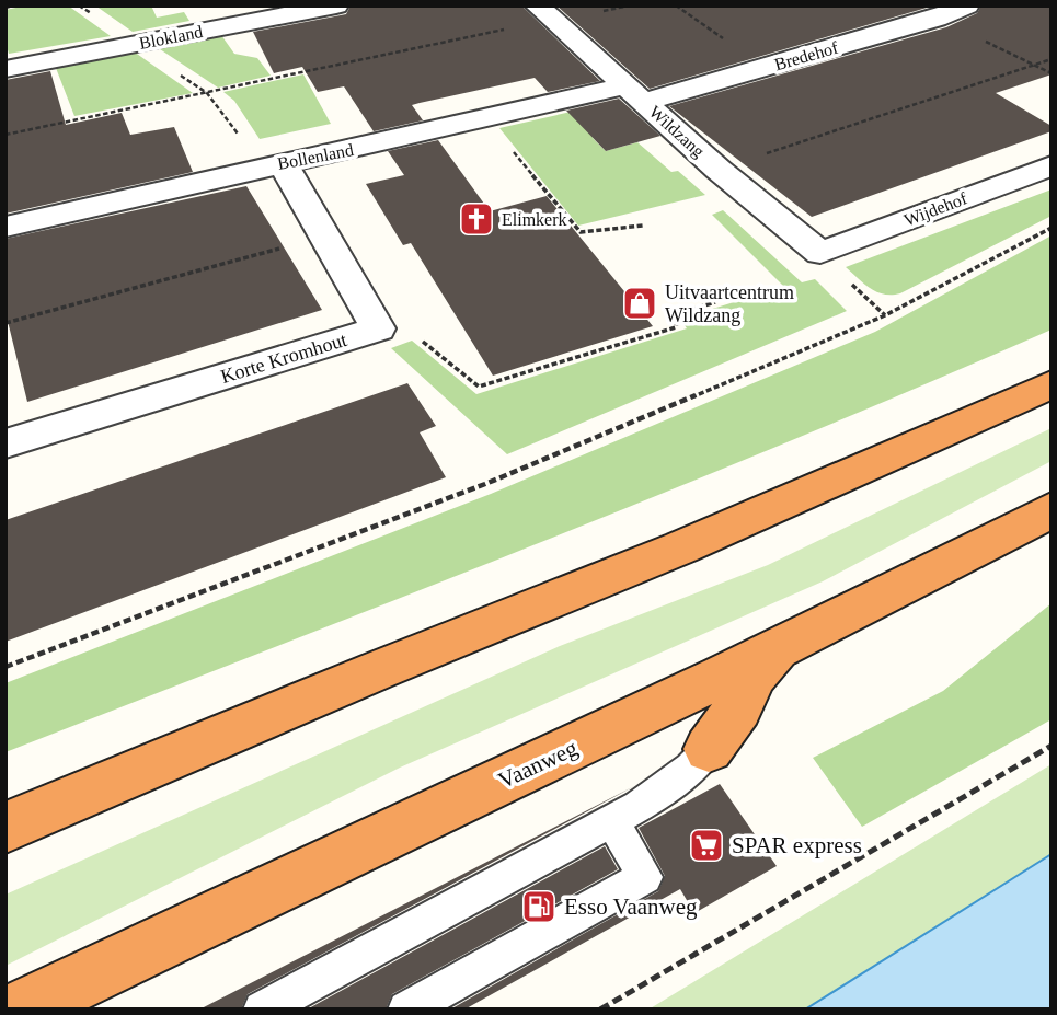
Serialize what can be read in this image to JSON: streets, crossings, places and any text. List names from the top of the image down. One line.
{"streets":{"highway":["Vaanweg"],"street":["Blokland","Bredehof","Wildzang","Bollenland","Wijdehof","Korte Kromhout"]},"crossings":[["Bredehof","Wildzang"],["Bredehof","Bollenland"],["Wildzang","Bollenland"],["Wildzang","Wijdehof"]],"places":{"church":["Elimkerk"],"shop":["Uitvaartcentrum Wildzang"],"supermarket":["SPAR express"],"fuel station":["Esso Vaanweg"]}}
